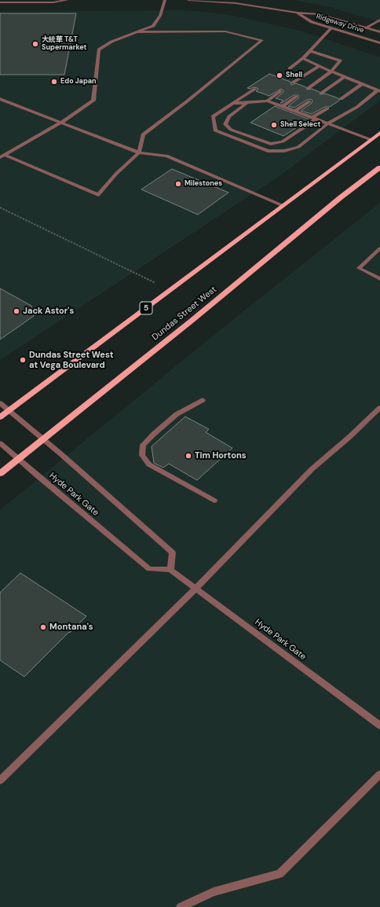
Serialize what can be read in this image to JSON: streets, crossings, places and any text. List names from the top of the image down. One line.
{"streets":{"main road":["5","Dundas Street West"],"street":["Ridgeway Drive","Hyde Park Gate"]},"crossings":[["Dundas Street West","Hyde Park Gate"]],"places":["大統華 T&T Supermarket","Shell","Edo Japan","Shell Select","Milestones","Jack Astor's","Dundas Street West at Vega Boulevard","Tim Hortons","Montana's"]}
